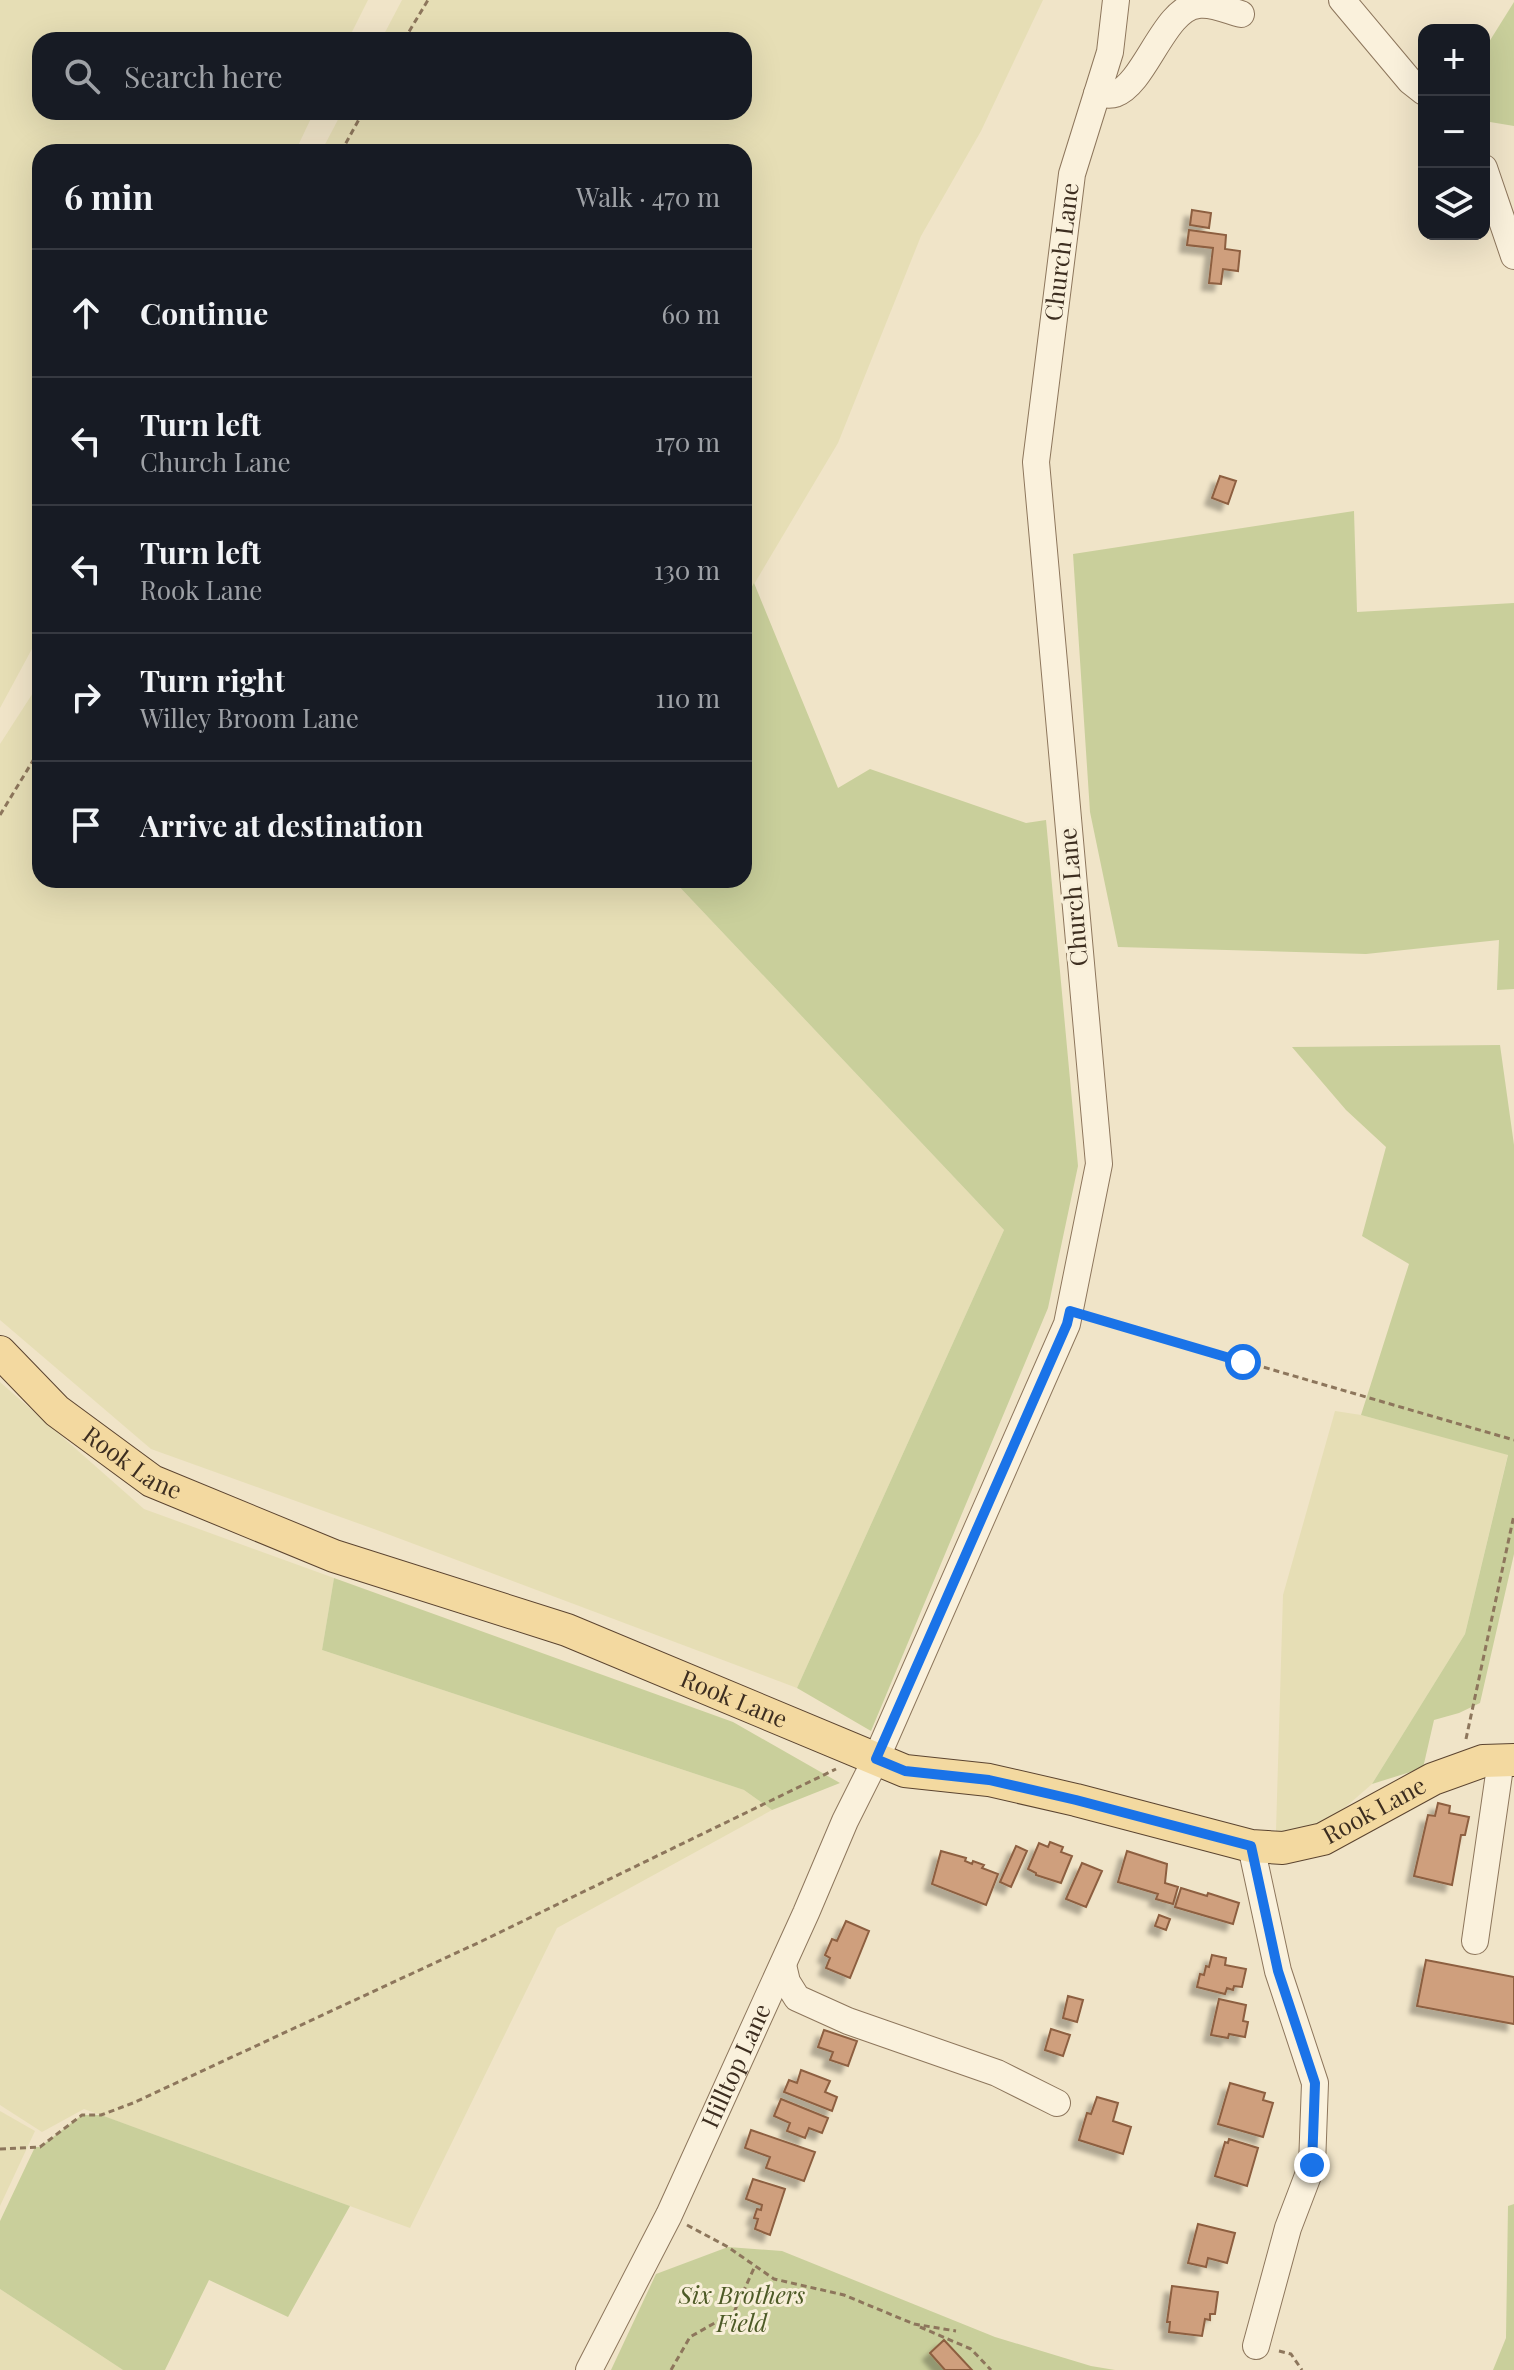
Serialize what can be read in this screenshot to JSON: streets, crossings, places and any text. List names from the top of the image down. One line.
{"streets":{"main road":["Rook Lane"],"street":["Church Lane","Hilltop Lane"]},"crossings":[["Church Lane","Rook Lane"],["Church Lane","Hilltop Lane"],["Rook Lane","Hilltop Lane"]],"parks":["Six Brothers Field"],"page":{"map_buttons":["+","−"],"search":"Search here","heading":["6 min","Walk · 470 m"],"list":[["Continue","60 m"],["Turn left","Church Lane","170 m"],["Turn left","Rook Lane","130 m"],["Turn right","Willey Broom Lane","110 m"],"Arrive at destination"]}}
